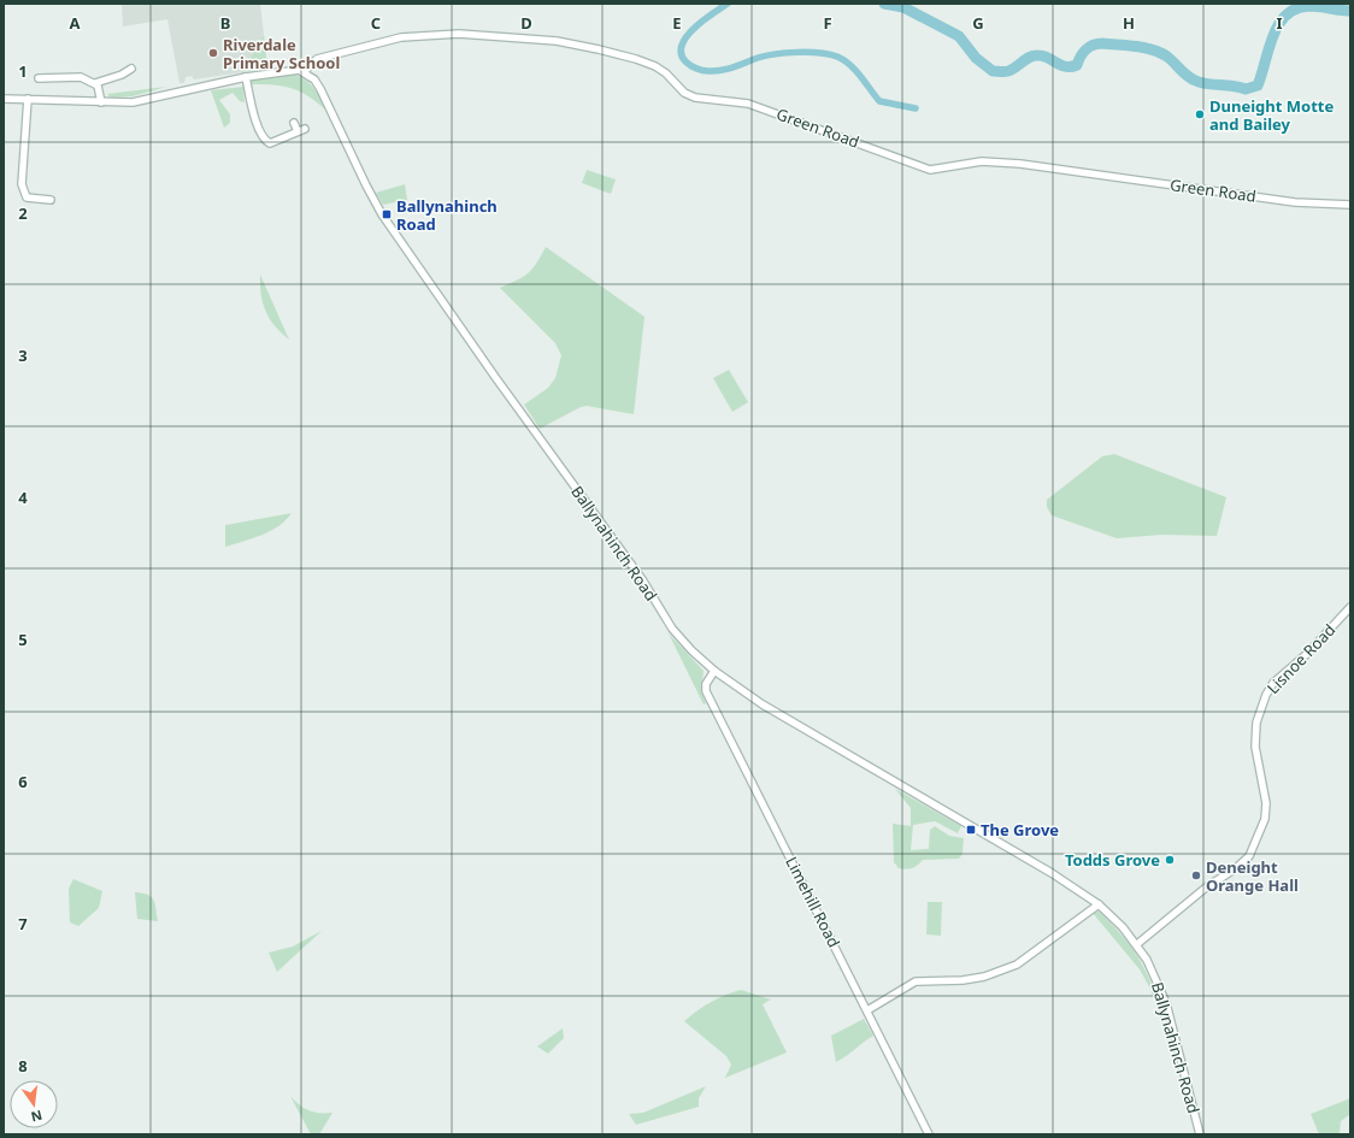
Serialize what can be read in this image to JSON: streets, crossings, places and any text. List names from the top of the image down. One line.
{"streets":{"street":["Green Road","Ballynahinch Road","Lisnoe Road","Limehill Road"]},"crossings":[["Green Road","Ballynahinch Road"],["Ballynahinch Road","Lisnoe Road"],["Ballynahinch Road","Limehill Road"]],"places":{"other":["Riverdale Primary School","Duneight Motte and Bailey","Todds Grove","Deneight Orange Hall"],"transit":["Ballynahinch Road","The Grove"]},"north":"bottom","grid":{"columns":["A","B","C","D","E","F","G","H","I"],"rows":["1","2","3","4","5","6","7","8"]}}
